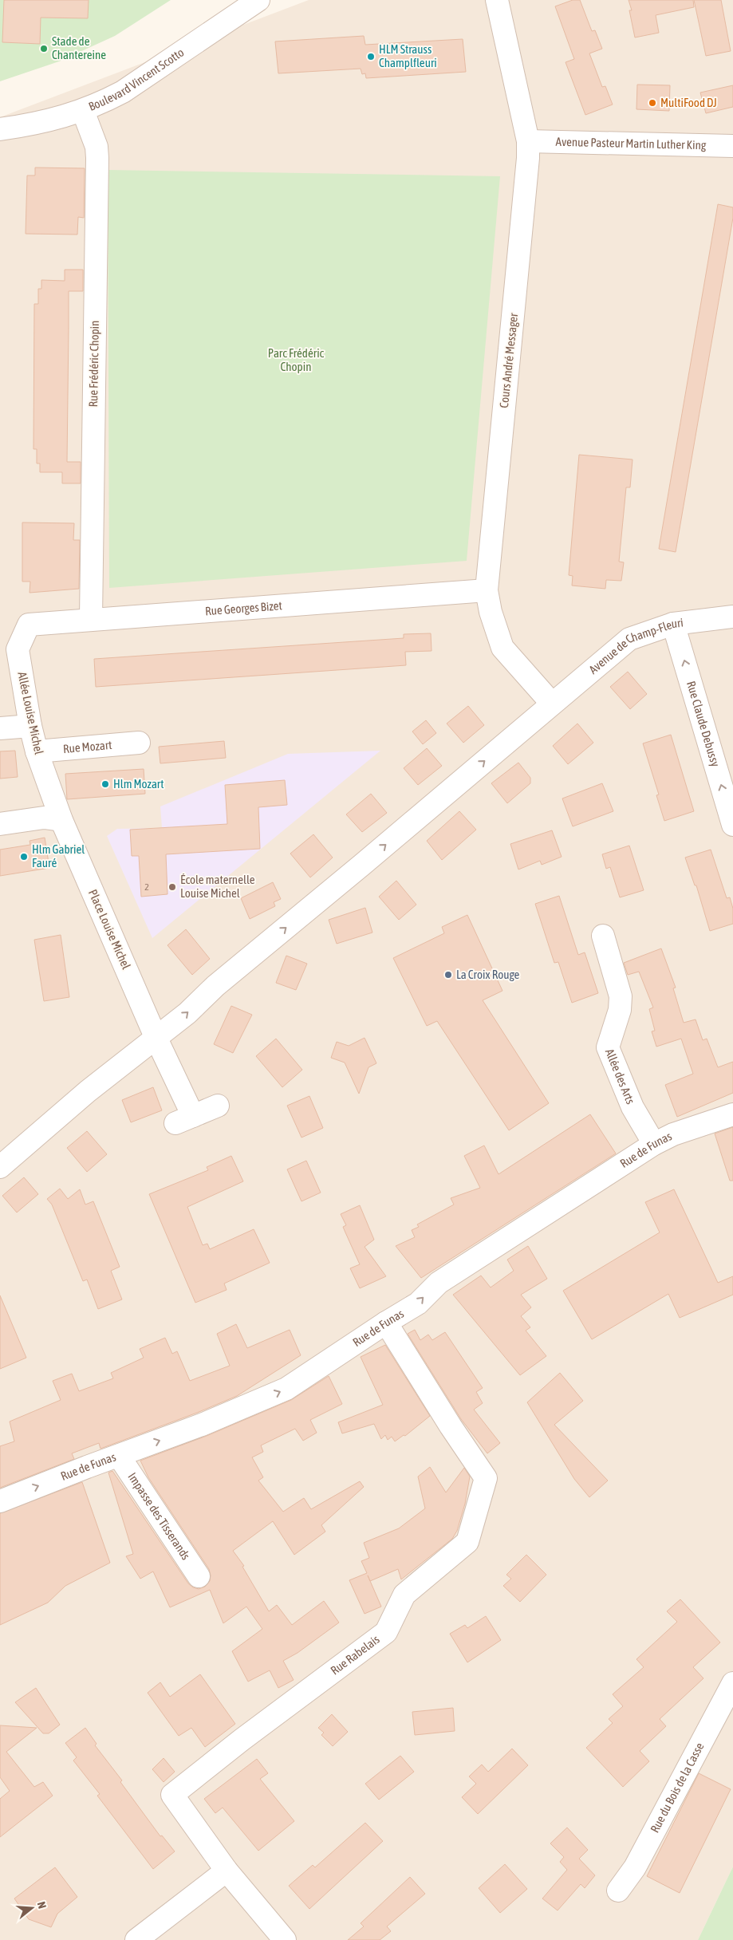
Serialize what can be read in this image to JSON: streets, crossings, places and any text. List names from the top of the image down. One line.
{"streets":{"street":["Boulevard Vincent Scotto","Avenue Pasteur Martin Luther King","Cours André Messager","Rue Frédéric Chopin","Rue Georges Bizet","Avenue de Champ-Fleuri","Allée Louise Michel","Rue Claude Debussy","Rue Mozart","Place Louise Michel","Allée des Arts","Rue de Funas","Impasse des Tisserands","Rue Rabelais","Rue du Bois de la Casse"]},"crossings":[["Boulevard Vincent Scotto","Rue Frédéric Chopin"],["Avenue Pasteur Martin Luther King","Cours André Messager"],["Cours André Messager","Rue Georges Bizet"],["Cours André Messager","Avenue de Champ-Fleuri"],["Rue Frédéric Chopin","Rue Georges Bizet"],["Rue Georges Bizet","Allée Louise Michel"],["Avenue de Champ-Fleuri","Rue Claude Debussy"],["Avenue de Champ-Fleuri","Place Louise Michel"],["Allée Louise Michel","Rue Mozart"],["Allée Louise Michel","Place Louise Michel"],["Allée des Arts","Rue de Funas"],["Rue de Funas","Impasse des Tisserands"],["Rue de Funas","Rue Rabelais"]],"one_way":["Avenue de Champ-Fleuri","Rue Claude Debussy","Rue de Funas"],"parks":["Parc Frédéric Chopin"],"places":["Stade de Chantereine","HLM Strauss Champlfleuri","MultiFood DJ","Hlm Mozart","Hlm Gabriel Fauré","École maternelle Louise Michel","La Croix Rouge"],"house_numbers":["2"],"north":"right"}
